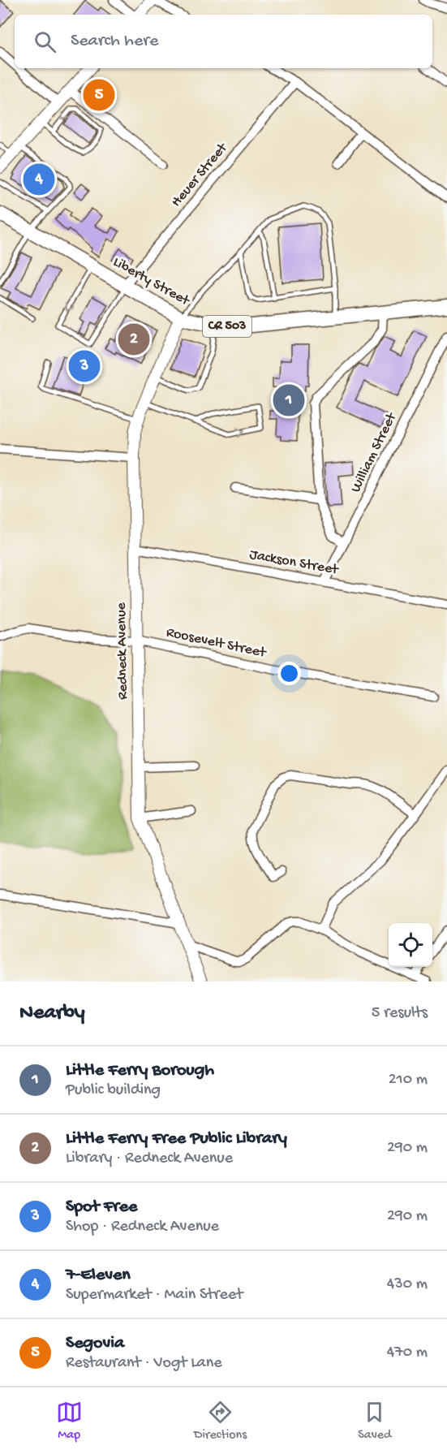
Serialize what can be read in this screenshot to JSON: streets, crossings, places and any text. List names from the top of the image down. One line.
{"streets":{"main road":["Liberty Street","CR 503"],"street":["Heuer Street","William Street","Jackson Street","Roosevelt Street","Redneck Avenue"]},"crossings":[["Heuer Street","Liberty Street"],["Liberty Street","Redneck Avenue"],["William Street","Jackson Street"],["Jackson Street","Redneck Avenue"],["Roosevelt Street","Redneck Avenue"]],"page":{"search":"Search here","pins":["5","4","2","3","1"],"heading":["Nearby","5 results"],"list":[{"mark":"1","name":"Little Ferry Borough","note":"Public building","value":"210 m"},{"mark":"2","name":"Little Ferry Free Public Library","note":"Library · Redneck Avenue","value":"290 m"},{"mark":"3","name":"Spot Free","note":"Shop · Redneck Avenue","value":"290 m"},{"mark":"4","name":"7-Eleven","note":"Supermarket · Main Street","value":"430 m"},{"mark":"5","name":"Segovia","note":"Restaurant · Vogt Lane","value":"470 m"}],"nav":["Map","Directions","Saved"]}}
